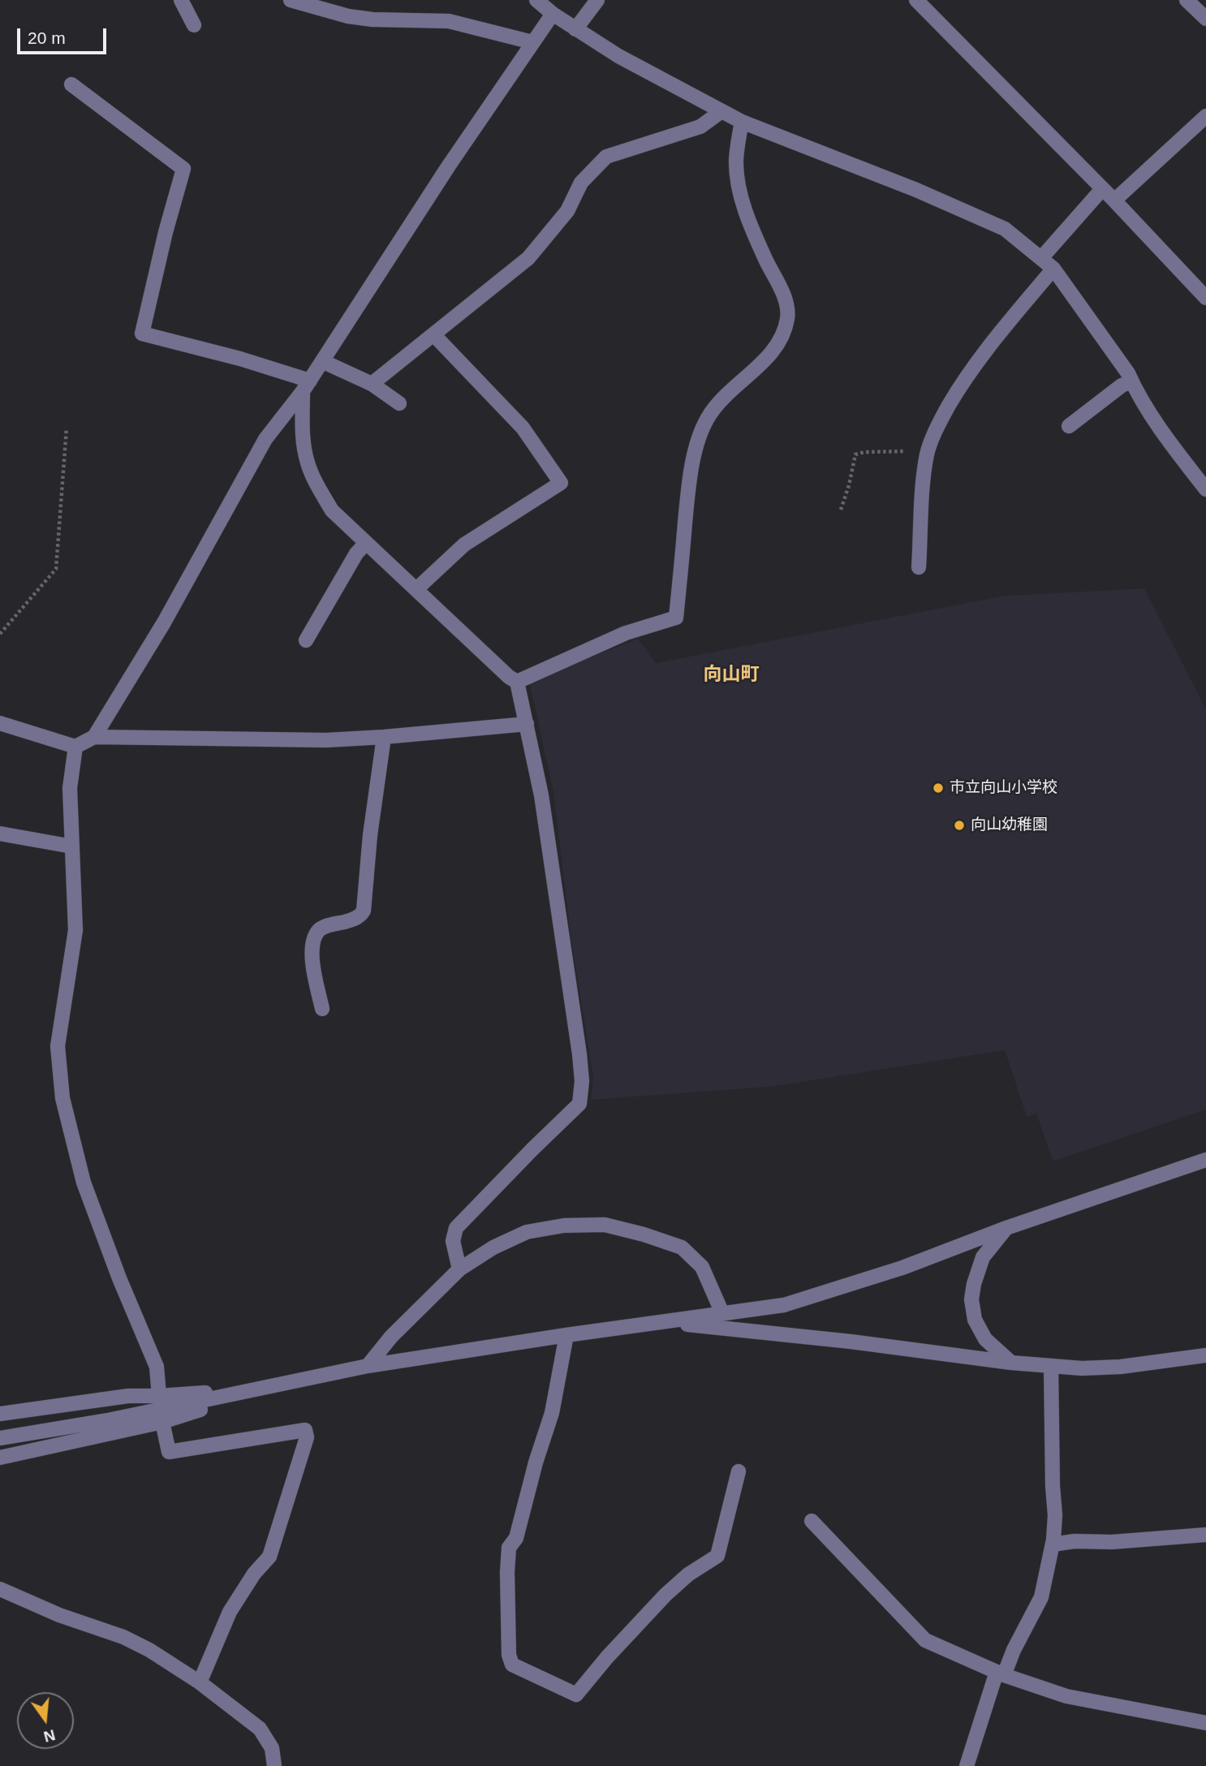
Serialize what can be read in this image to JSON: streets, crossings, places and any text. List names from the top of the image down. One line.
{"districts":["向山町"],"places":["市立向山小学校","向山幼稚園"],"scale_bar":"20 m","north":"bottom"}
